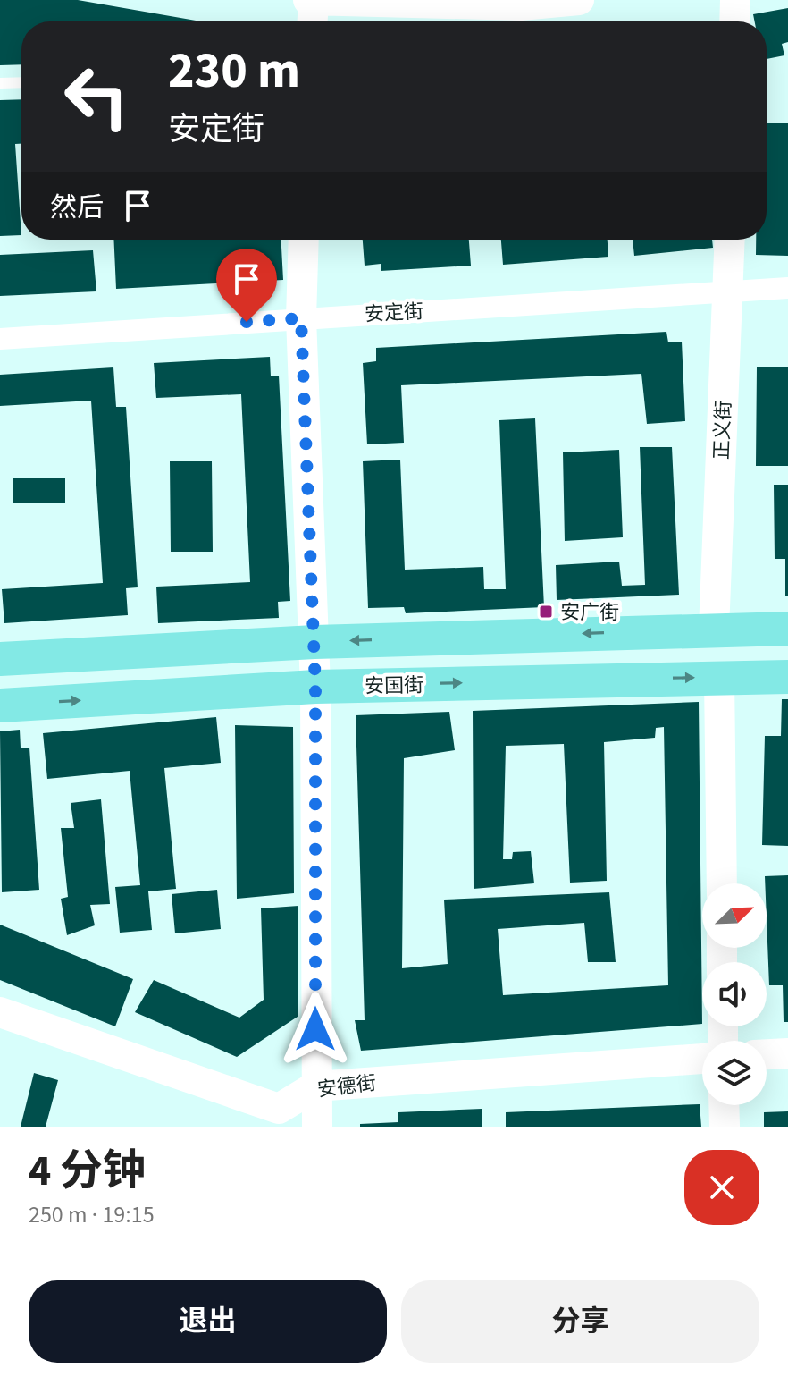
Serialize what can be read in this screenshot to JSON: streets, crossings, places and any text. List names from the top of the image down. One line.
{"streets":{"main road":["安国街"],"street":["安定街","正义街","安德街"]},"crossings":[["安定街","正义街"]],"places":{"transit":["安广街"]},"north":"top right","page":{"turn":["230 m","安定街"],"then":"然后","heading":["4 分钟","250 m · 19:15"],"buttons":["退出","分享"]}}
